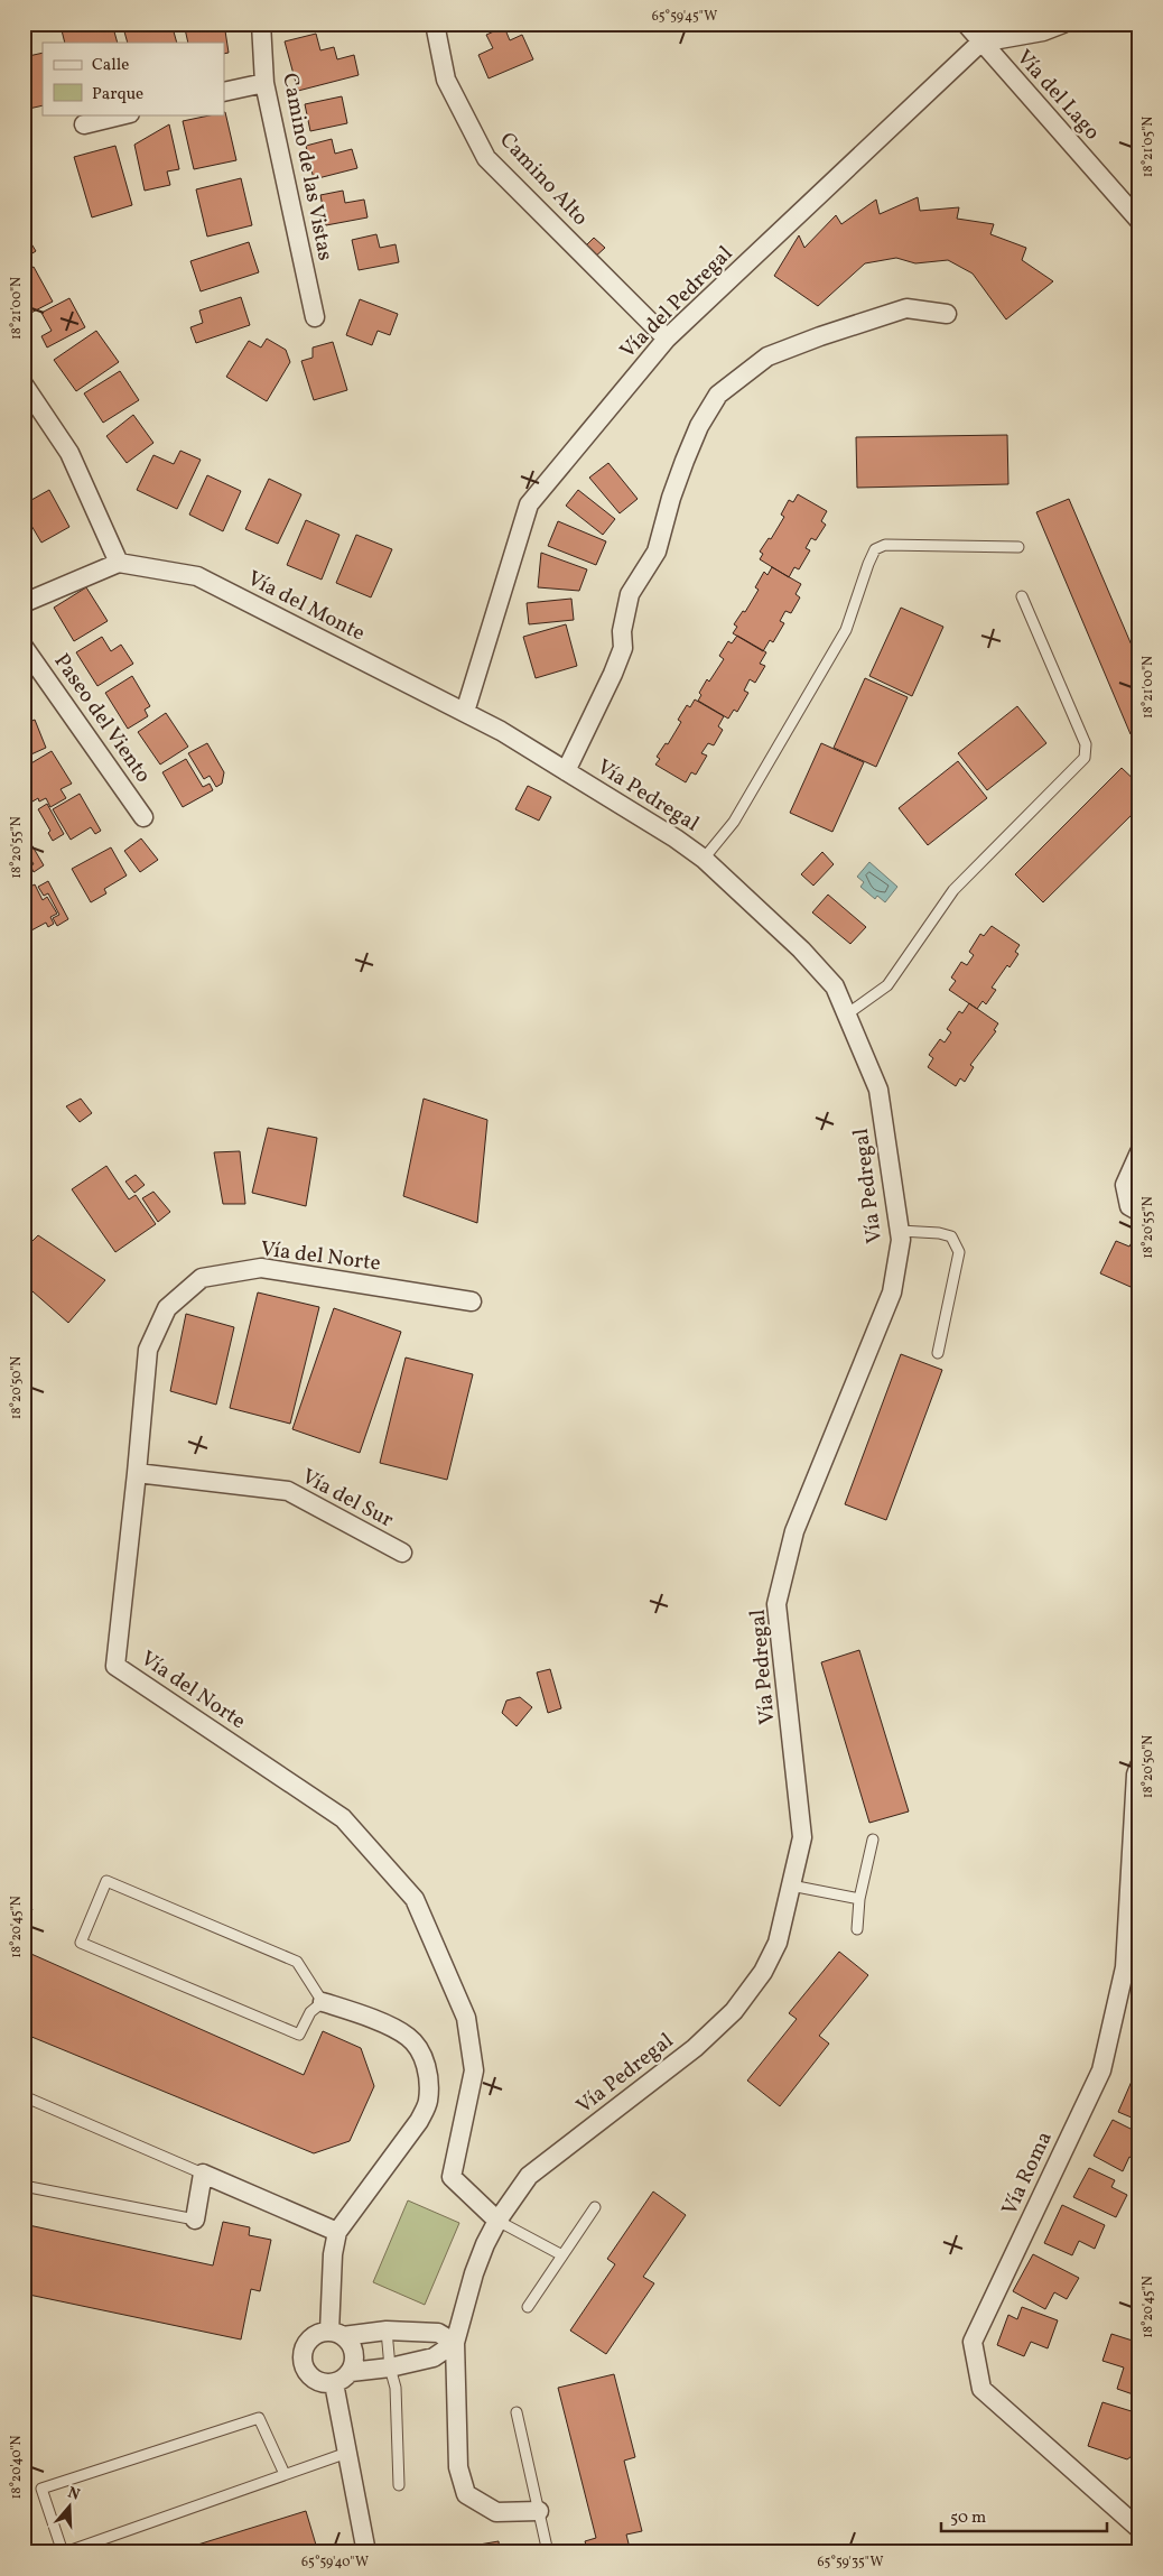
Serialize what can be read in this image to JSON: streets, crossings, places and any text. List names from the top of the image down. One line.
{"streets":{"street":["Vía del Lago","Camino de las Vistas","Camino Alto","Vía del Pedregal","Vía del Monte","Paseo del Viento","Vía Pedregal","Vía del Norte","Vía del Sur","Vía Roma"]},"crossings":[["Vía del Lago","Vía del Pedregal"],["Camino Alto","Vía del Pedregal"],["Vía del Pedregal","Vía del Monte"],["Vía del Pedregal","Vía Pedregal"],["Vía del Monte","Vía Pedregal"],["Vía Pedregal","Vía del Norte"],["Vía del Norte","Vía del Sur"]],"legend":["Calle","Parque"],"scale_bar":"50 m","north":"top","coordinates":["65°59'45\"W","18°21'05\"N","18°21'00\"N","18°20'55\"N","18°20'50\"N","18°20'45\"N","18°20'40\"N","65°59'40\"W","65°59'35\"W"]}
